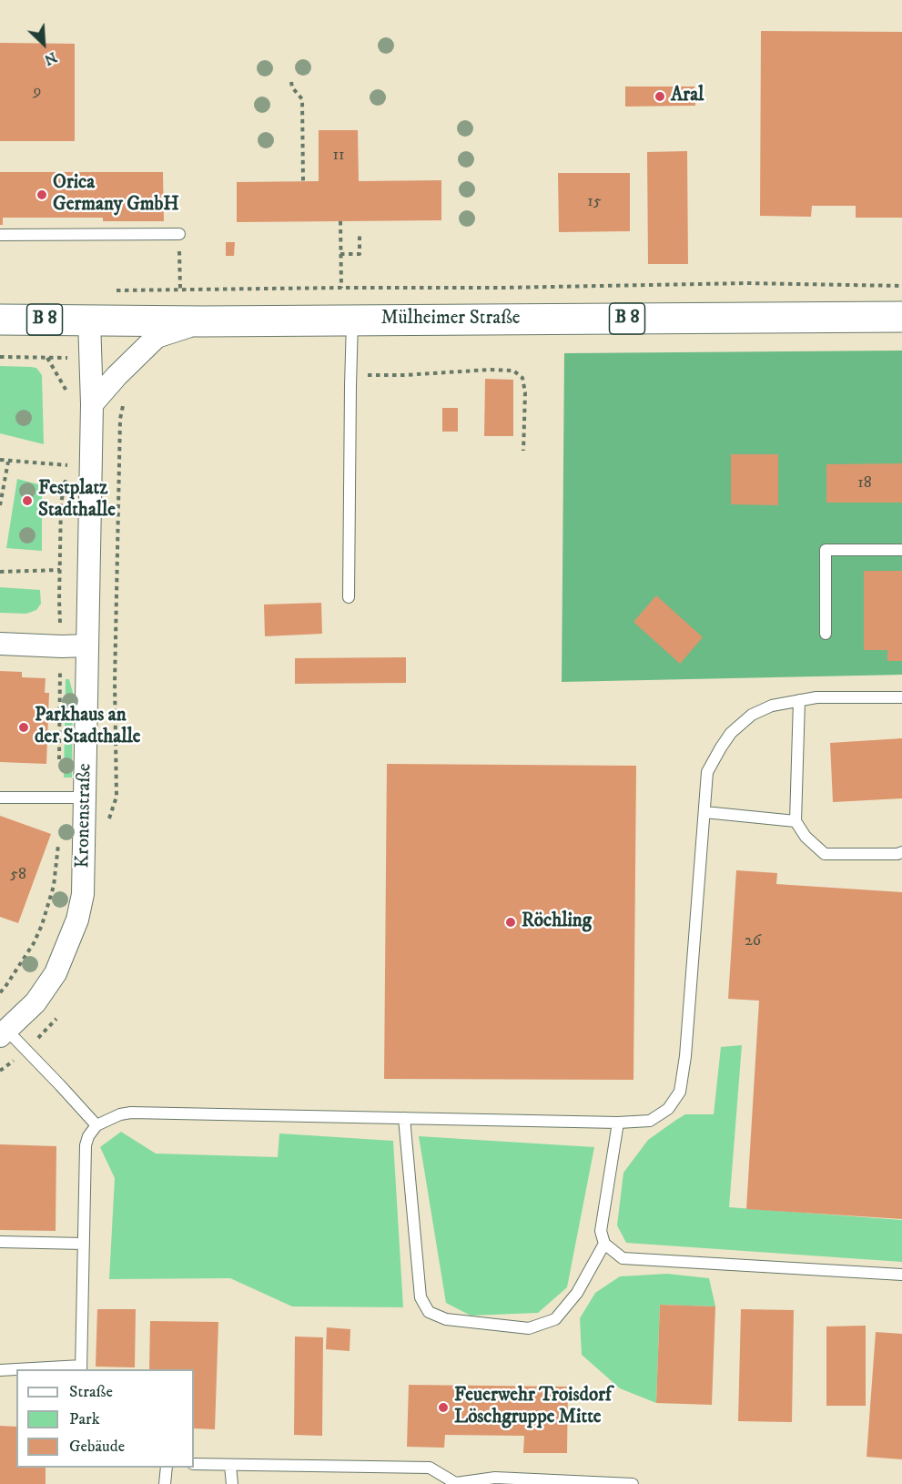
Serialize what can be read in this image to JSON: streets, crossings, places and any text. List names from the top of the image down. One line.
{"streets":{"main road":["B 8","Mülheimer Straße"],"street":["Kronenstraße"]},"crossings":[["Mülheimer Straße","Kronenstraße"]],"places":["Aral","Orica Germany GmbH","Festplatz Stadthalle","Parkhaus an der Stadthalle","Röchling","Feuerwehr Troisdorf Löschgruppe Mitte"],"house_numbers":["9","11","15","18","58","26"],"legend":["Straße","Park","Gebäude"],"north":"bottom right"}
